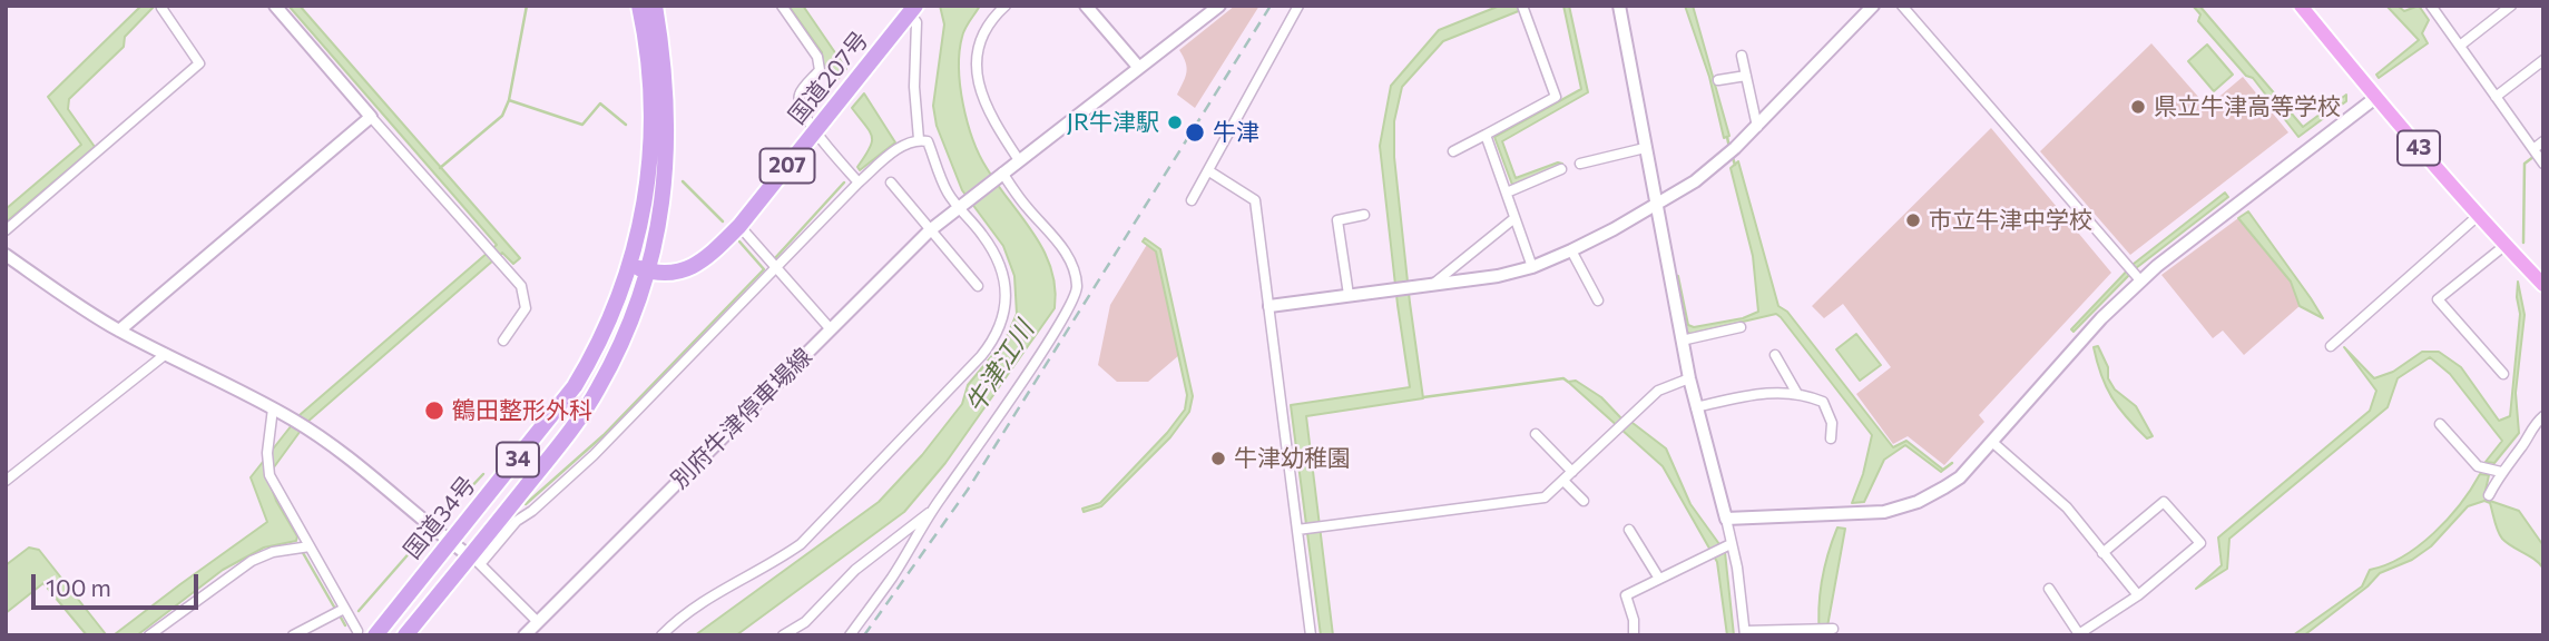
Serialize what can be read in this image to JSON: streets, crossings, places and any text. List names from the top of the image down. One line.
{"streets":{"highway":["国道207号","207","34","国道34号"],"main road":["43"],"street":["別府牛津停車場線"]},"crossings":[["国道207号","34"],["国道207号","国道34号"],["34","国道34号"]],"water":["牛津江川"],"places":["県立牛津高等学校","JR牛津駅","牛津","市立牛津中学校","鶴田整形外科","牛津幼稚園"],"scale_bar":"100 m"}
